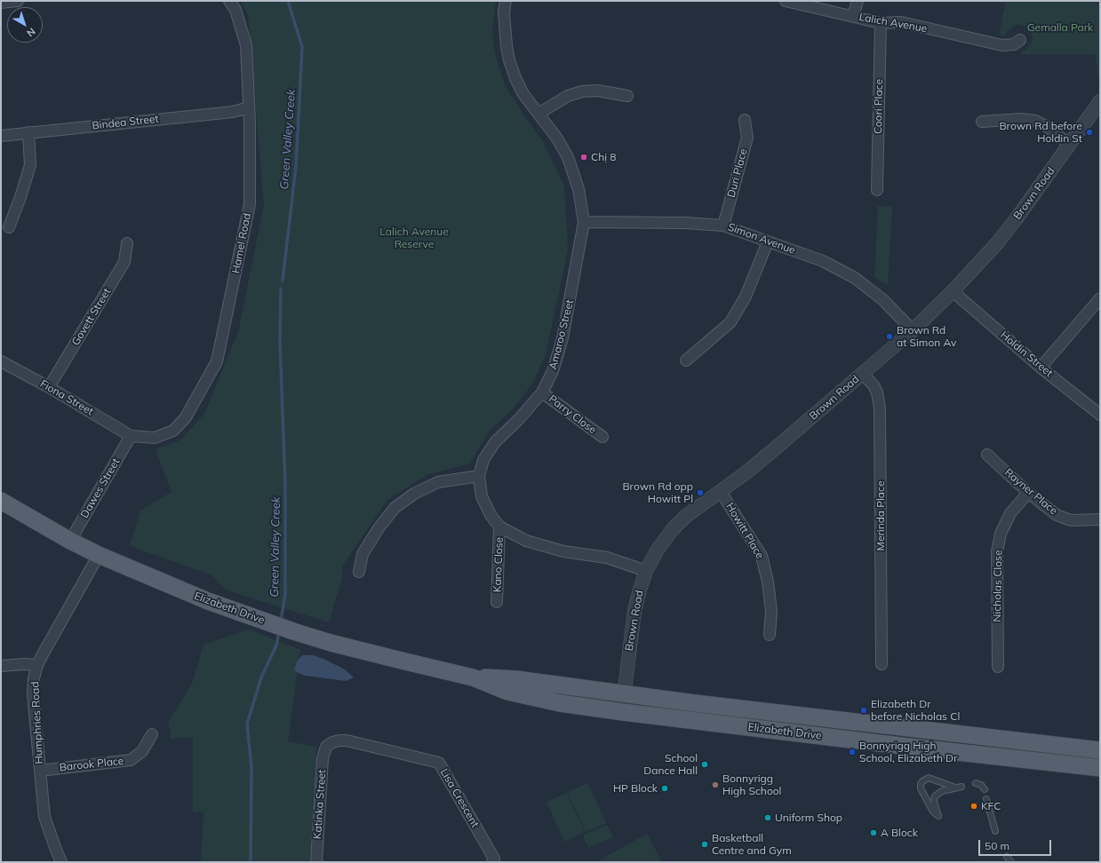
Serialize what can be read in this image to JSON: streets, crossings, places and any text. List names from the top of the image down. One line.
{"streets":{"main road":["Elizabeth Drive"],"street":["Lalich Avenue","Coori Place","Bindea Street","Duri Place","Brown Road","Simon Avenue","Hamel Road","Govett Street","Amaroo Street","Holdin Street","Fiona Street","Parry Close","Dawes Street","Rayner Place","Merinda Place","Howitt Place","Kano Close","Nicholas Close","Humphries Road","Barook Place","Lisa Crescent","Katinka Street"]},"crossings":[["Lalich Avenue","Coori Place"],["Bindea Street","Hamel Road"],["Duri Place","Simon Avenue"],["Brown Road","Simon Avenue"],["Brown Road","Amaroo Street"],["Brown Road","Holdin Street"],["Brown Road","Merinda Place"],["Brown Road","Howitt Place"],["Brown Road","Elizabeth Drive"],["Simon Avenue","Amaroo Street"],["Hamel Road","Fiona Street"],["Hamel Road","Dawes Street"],["Govett Street","Fiona Street"],["Amaroo Street","Parry Close"],["Amaroo Street","Kano Close"],["Fiona Street","Dawes Street"],["Dawes Street","Elizabeth Drive"],["Rayner Place","Nicholas Close"],["Elizabeth Drive","Humphries Road"],["Humphries Road","Barook Place"],["Lisa Crescent","Katinka Street"]],"water":["Green Valley Creek"],"parks":["Gemalla Park","Lalich Avenue Reserve"],"places":["Brown Rd before Holdin St","Chị 8","Brown Rd at Simon Av","Brown Rd opp Howitt Pl","Elizabeth Dr before Nicholas Cl","Bonnyrigg High School, Elizabeth Dr","School Dance Hall","Bonnyrigg High School","HP Block","KFC","Uniform Shop","A Block","Basketball Centre and Gym"],"scale_bar":"50 m","north":"bottom right"}
